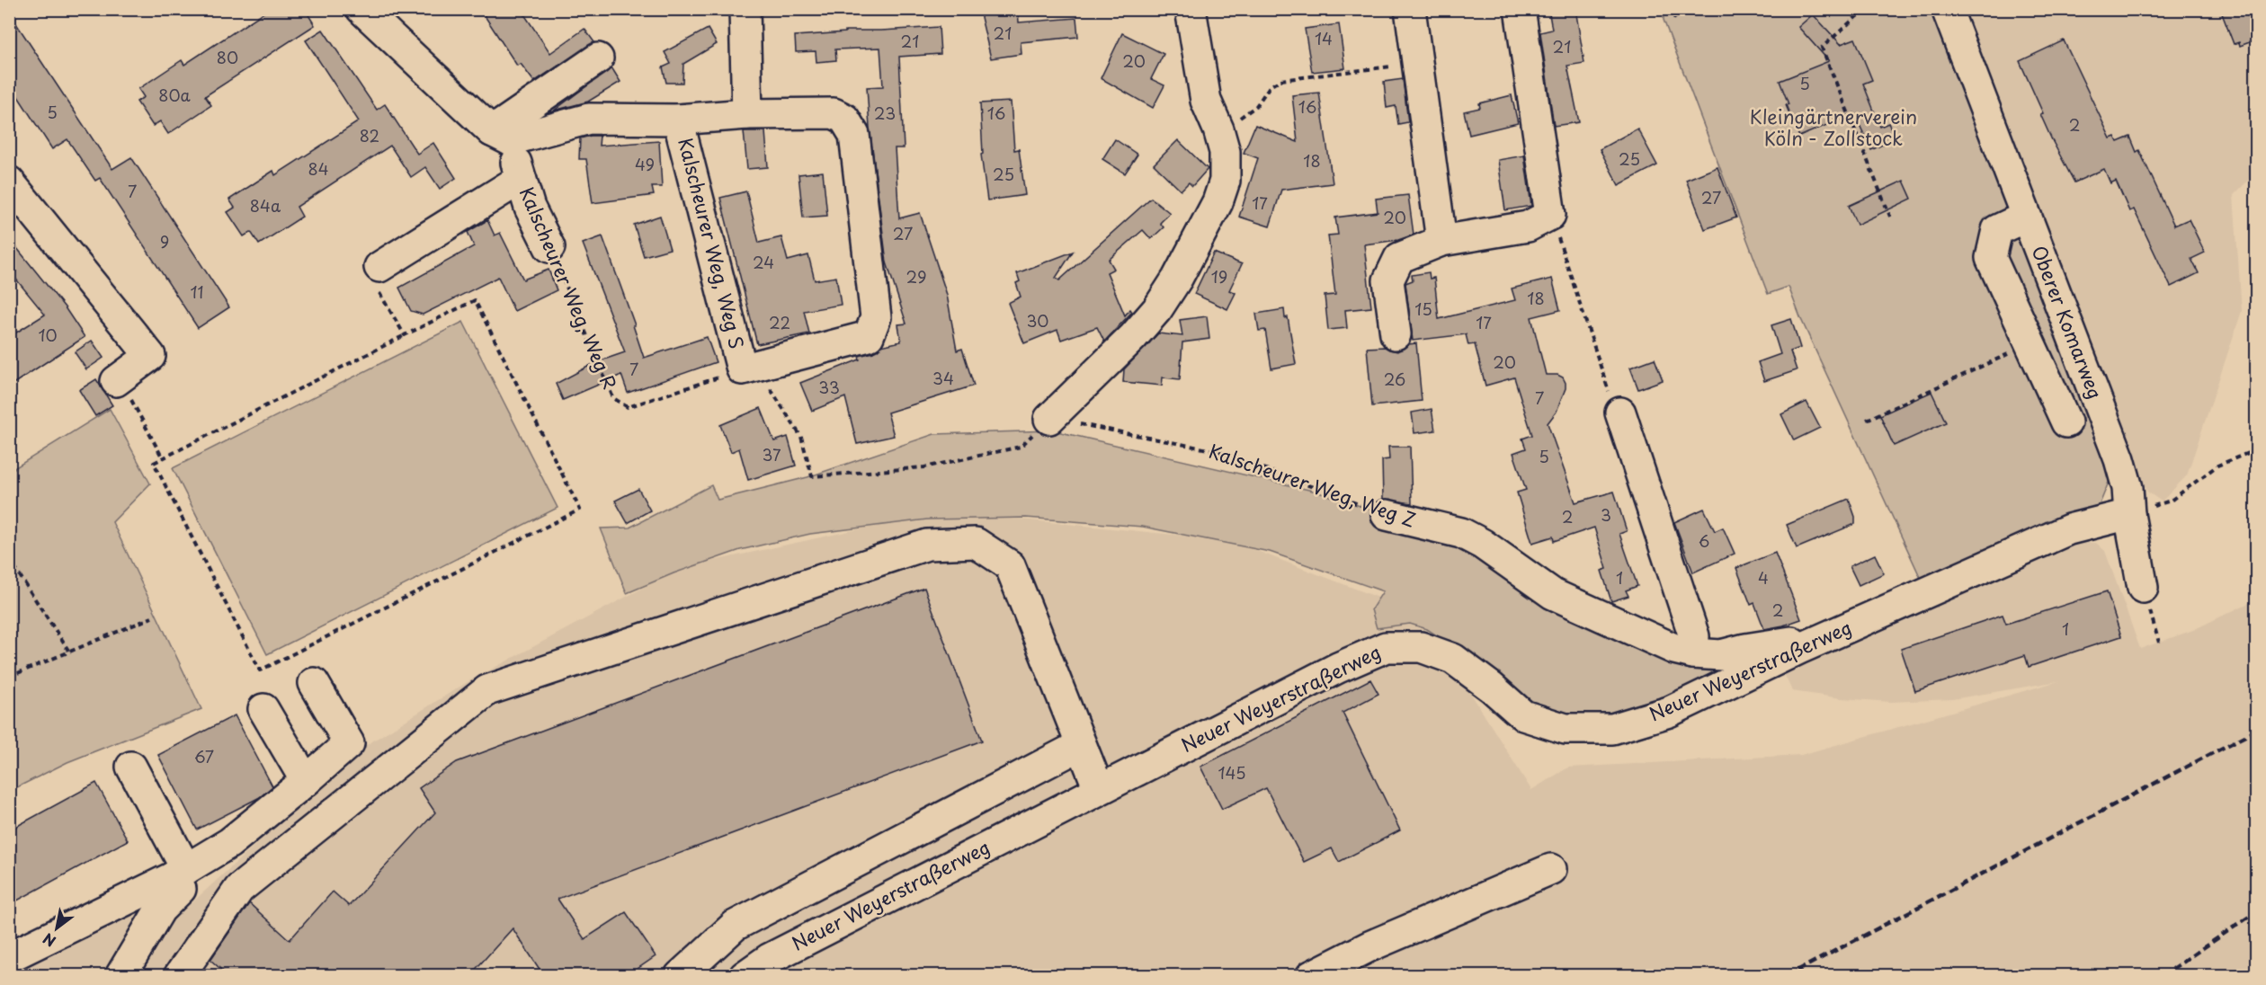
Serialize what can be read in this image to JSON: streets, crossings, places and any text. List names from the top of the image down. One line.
{"streets":{"street":["Kalscheurer Weg, Weg S","Kalscheurer Weg, Weg R","Oberer Komarweg","Kalscheurer Weg, Weg Z","Neuer Weyerstraßerweg"]},"crossings":[["Kalscheurer Weg, Weg S","Kalscheurer Weg, Weg R"],["Oberer Komarweg","Neuer Weyerstraßerweg"],["Kalscheurer Weg, Weg Z","Neuer Weyerstraßerweg"]],"parks":["Kleingärtnerverein Köln - Zollstock"],"house_numbers":["21","14","21","21","80","20","5","80a","16","5","23","16","2","82","25","18","49","84","25","7","27","17","84a","20","27","9","24","29","19","11","18","15","30","22","17","10","20","7","34","26","33","7","37","5","3","2","6","1","4","2","1","67","145"],"north":"bottom left"}
